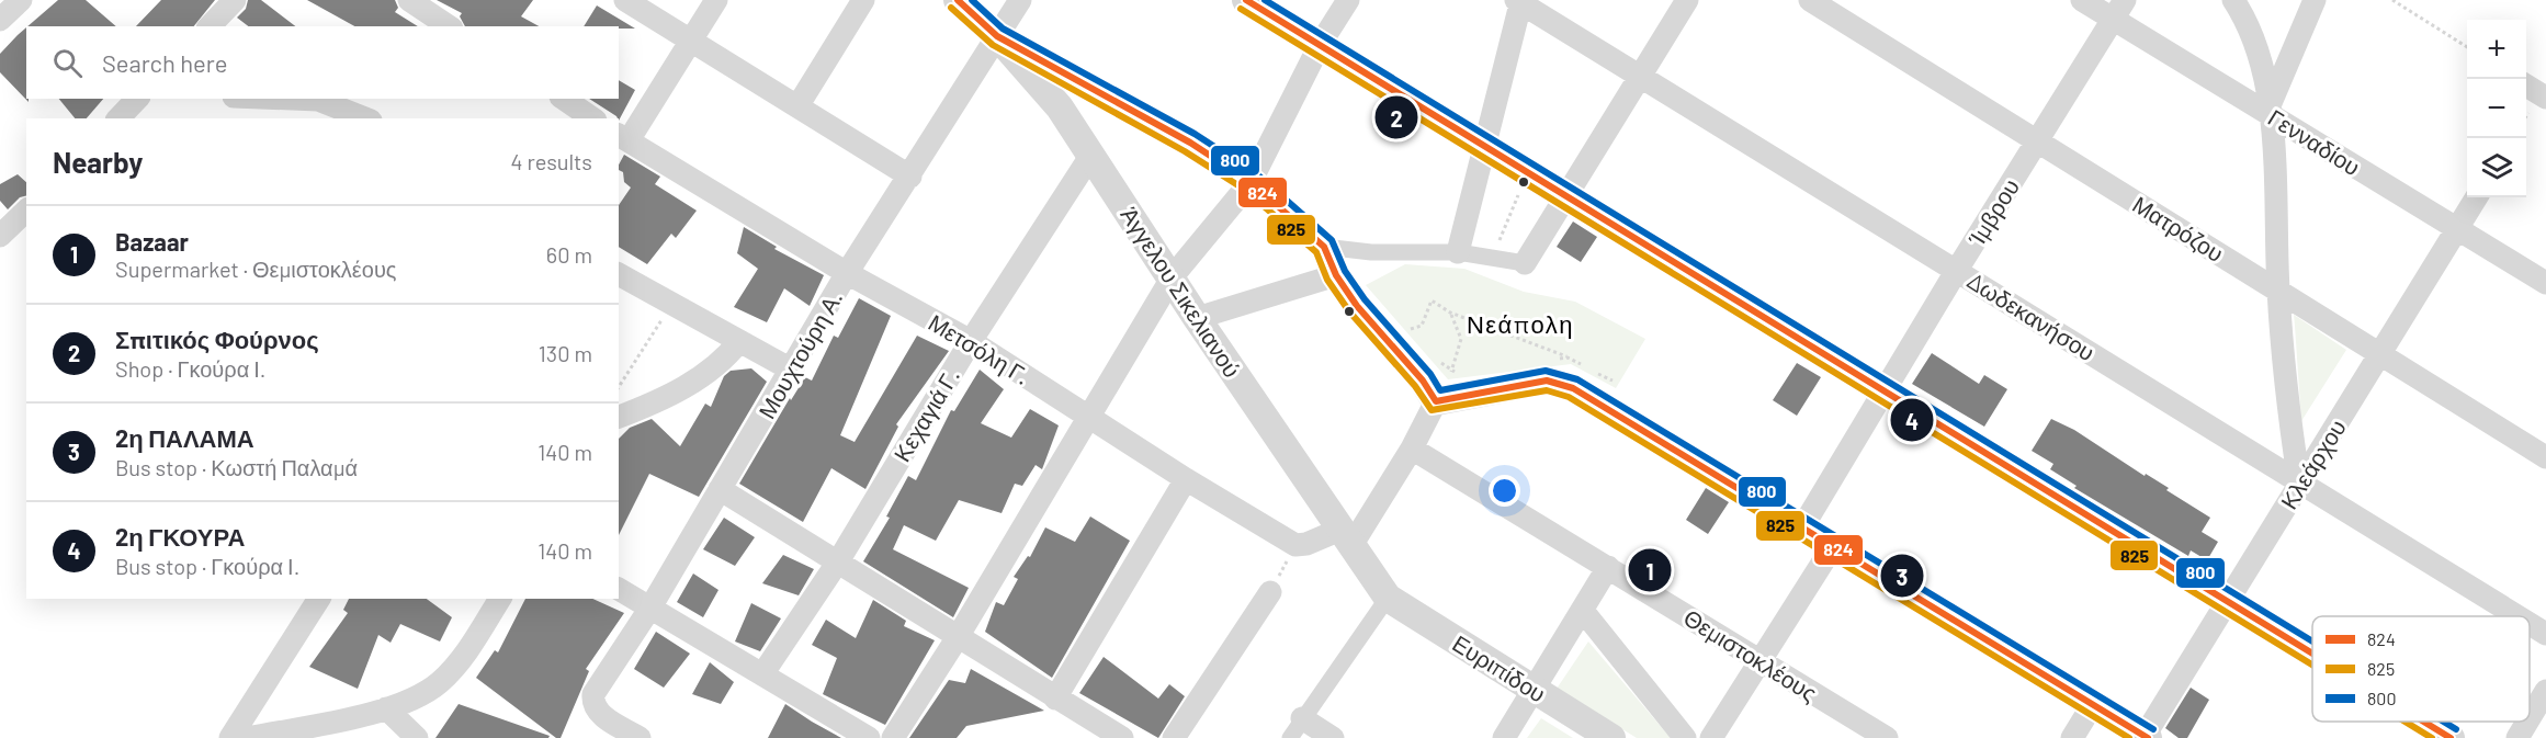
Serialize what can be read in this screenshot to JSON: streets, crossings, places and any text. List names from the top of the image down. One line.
{"streets":{"street":["Γενναδίου","Ίμβρου","Ματρόζου","Άγγελου Σικελιανού","Δωδεκανήσου","Μετσόλη Γ.","Μουχτούρη Α.","Κεχαγιά Γ.","Κλεάρχου","Θεμιστοκλέους","Ευριπίδου"]},"crossings":[["Γενναδίου","Ίμβρου"],["Γενναδίου","Κλεάρχου"],["Ίμβρου","Ματρόζου"],["Ίμβρου","Δωδεκανήσου"],["Ματρόζου","Κλεάρχου"],["Άγγελου Σικελιανού","Μουχτούρη Α."],["Άγγελου Σικελιανού","Κεχαγιά Γ."],["Άγγελου Σικελιανού","Ευριπίδου"],["Δωδεκανήσου","Κλεάρχου"],["Μετσόλη Γ.","Μουχτούρη Α."],["Μετσόλη Γ.","Κεχαγιά Γ."]],"districts":["Νεάπολη"],"lines":["transit line 824","transit line 800","transit line 825"],"legend":["824","825","800"],"page":{"map_buttons":["+","−"],"search":"Search here","pins":["2","4","1","3"],"heading":["Nearby","4 results"],"list":[{"mark":"1","name":"Bazaar","note":"Supermarket · Θεμιστοκλέους","value":"60 m"},{"mark":"2","name":"Σπιτικός Φούρνος","note":"Shop · Γκούρα Ι.","value":"130 m"},{"mark":"3","name":"2η ΠΑΛΑΜΑ","note":"Bus stop · Κωστή Παλαμά","value":"140 m"},{"mark":"4","name":"2η ΓΚΟΥΡΑ","note":"Bus stop · Γκούρα Ι.","value":"140 m"}]}}
